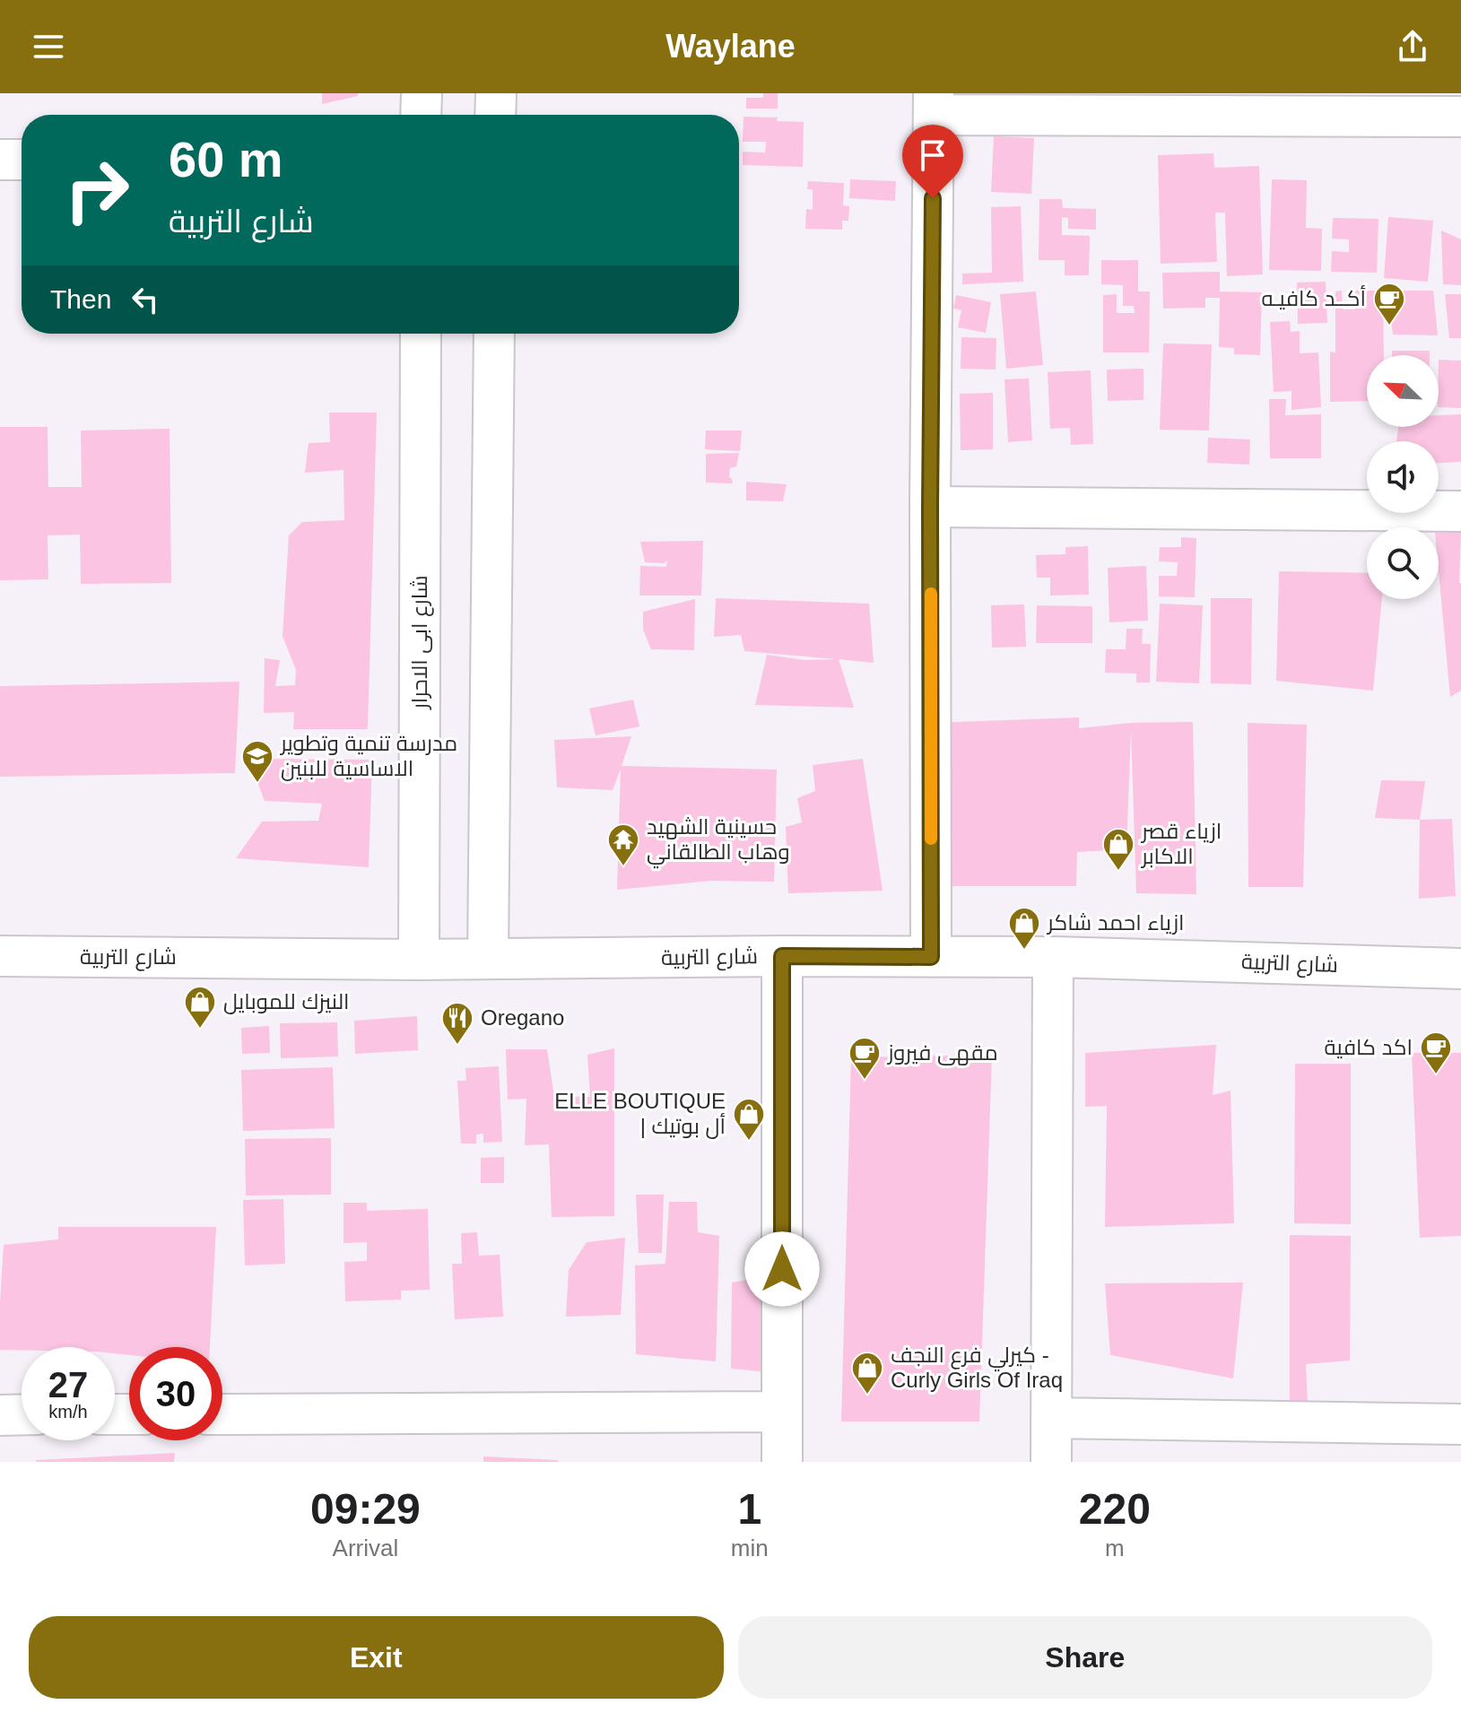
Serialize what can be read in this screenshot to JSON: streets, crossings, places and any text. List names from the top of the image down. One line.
{"streets":{"street":["شارع ابی الاحرار","شارع التربية"]},"crossings":[["شارع ابی الاحرار","شارع التربية"]],"places":{"cafe":["أكــد كافيـه","اكد كافية","مقهى فيروز"],"school or university":["مدرسة تنمية وتطوير الاساسية للبنين"],"temple":["حسينية الشهيد وهاب الطالقاني"],"shop":["ازياء قصر الاكابر","ازياء احمد شاكر","النيزك للموبايل","ELLE BOUTIQUE | أل بوتيك","كيرلي فرع النجف - Curly Girls Of Iraq"],"restaurant":["Oregano"]},"north":"top left","page":{"header":"Waylane","turn":["60 m","شارع التربية"],"then":"Then","speed":"27 km/h","limit":"30","eta":["09:29","Arrival","1","min","220","m"],"buttons":["Exit","Share"]}}
